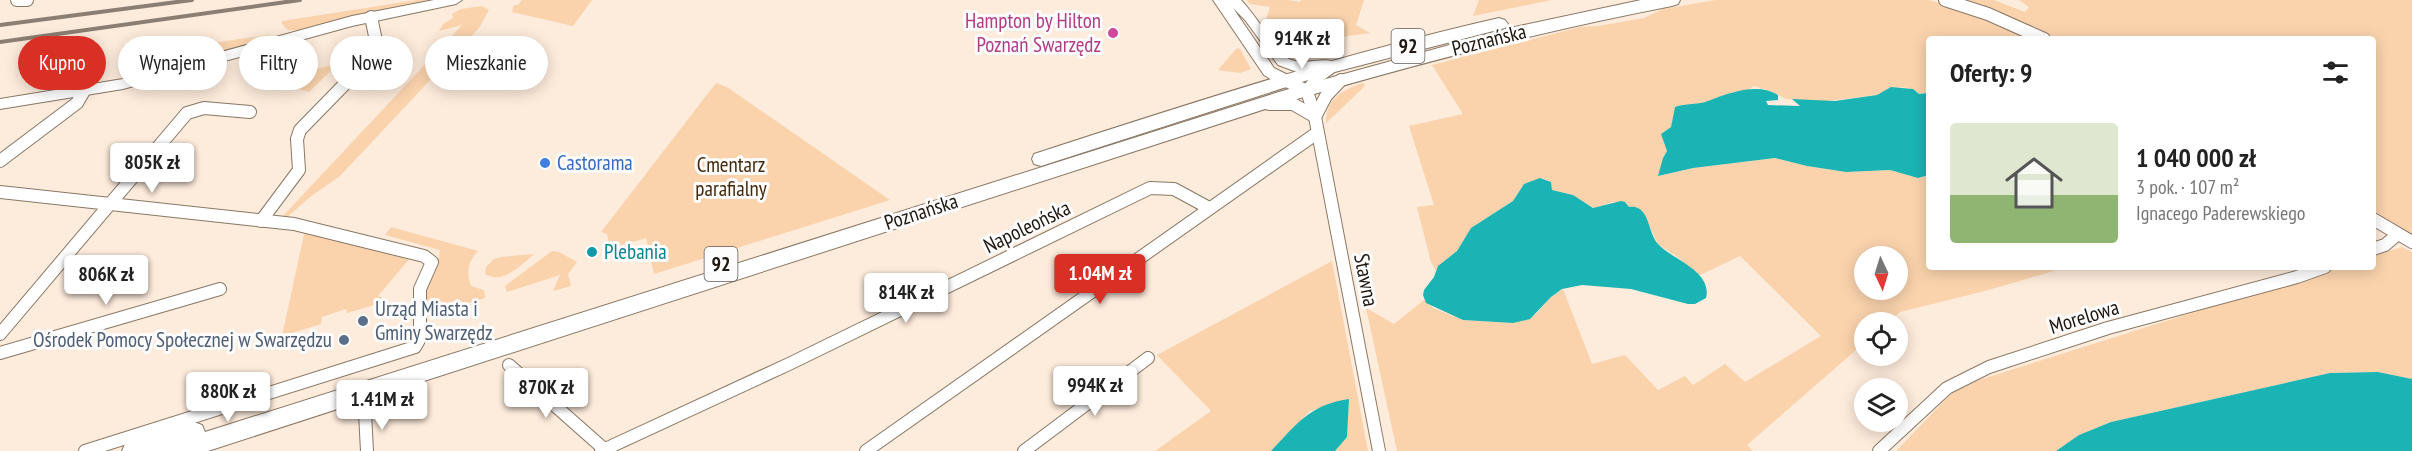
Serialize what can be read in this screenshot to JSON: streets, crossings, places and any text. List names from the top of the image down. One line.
{"streets":{"main road":["Poznańska","92"],"street":["Napoleońska","Stawna","Morelowa"]},"crossings":[["Poznańska","Stawna"]],"parks":["Cmentarz parafialny"],"places":["Hampton by Hilton Poznań Swarzędz","Castorama","Plebania","Urząd Miasta i Gminy Swarzędz","Ośrodek Pomocy Społecznej w Swarzędzu"],"north":"bottom","page":{"price":["914K zł","805K zł","1.04M zł","806K zł","814K zł","994K zł","870K zł","880K zł","1.41M zł"],"chip":["Kupno","Wynajem","Filtry","Nowe","Mieszkanie"],"heading":"Oferty: 9","list":[{"name":"1 040 000 zł","note":"3 pok. · 107 m² · Ignacego Paderewskiego"}]}}
